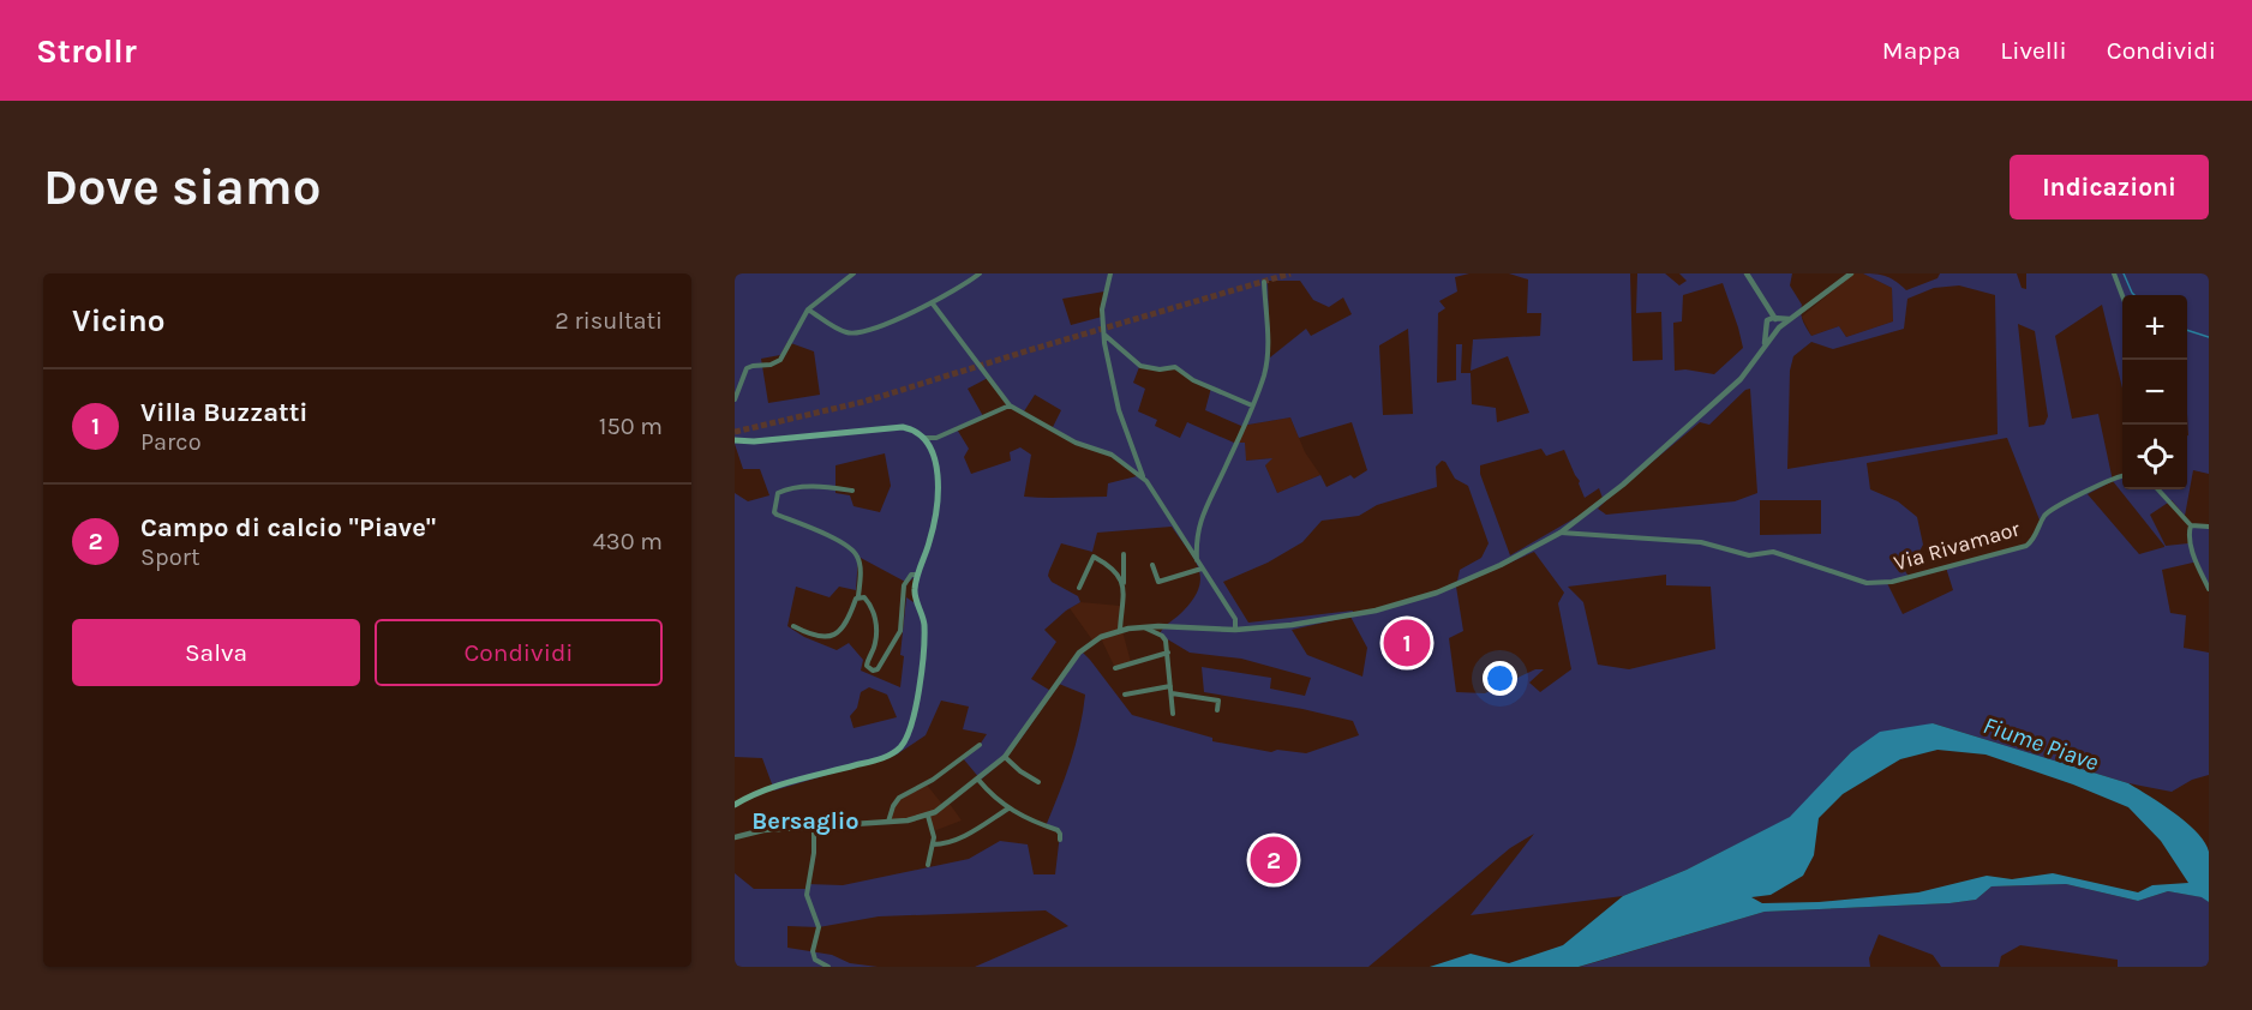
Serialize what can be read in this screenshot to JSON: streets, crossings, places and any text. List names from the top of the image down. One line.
{"streets":{"street":["Via Rivamaor"]},"districts":["Bersaglio"],"water":["Fiume Piave"],"page":{"header":"Strollr","nav":["Mappa","Livelli","Condividi"],"buttons":["Indicazioni",["Salva","Condividi"]],"title":"Dove siamo","heading":["Vicino","2 risultati"],"map_buttons":["+","−"],"list":[{"mark":"1","name":"Villa Buzzatti","note":"Parco","value":"150 m"},{"mark":"2","name":"Campo di calcio \"Piave\"","note":"Sport","value":"430 m"}],"pins":["1","2"]}}
